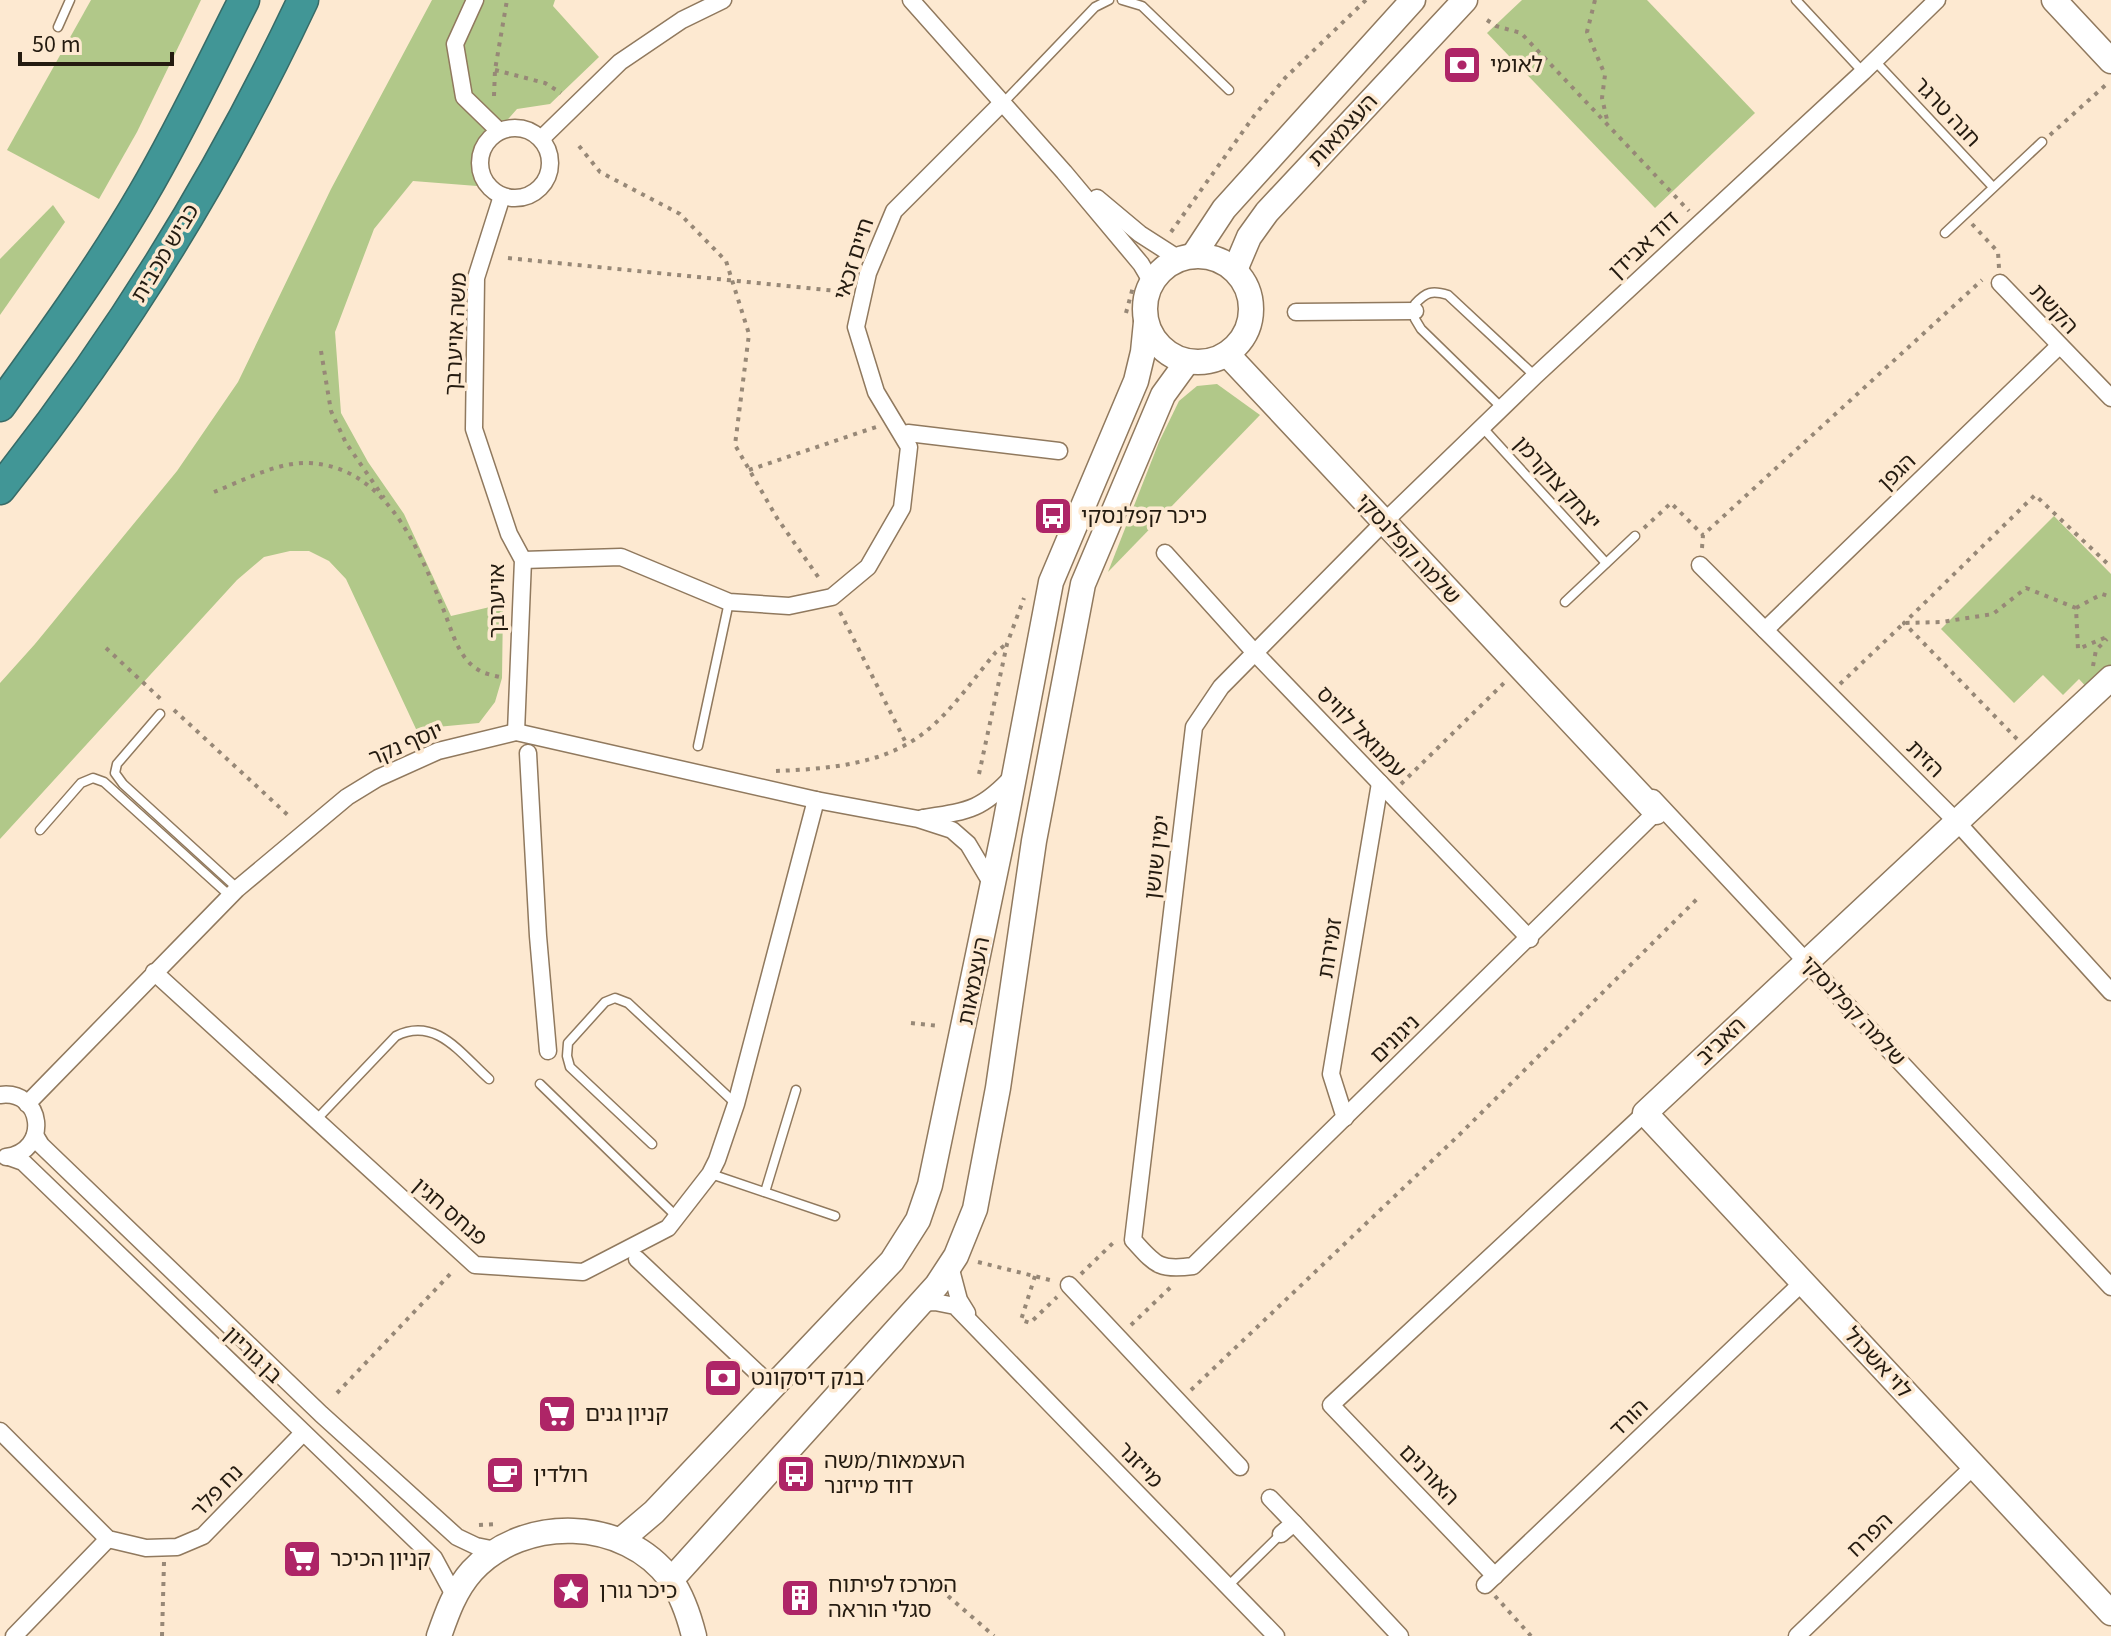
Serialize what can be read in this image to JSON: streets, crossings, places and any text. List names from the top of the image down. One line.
{"streets":{"highway":["כביש מכבית"],"main road":["העצמאות","שלמה קפלנסקי","האביב","לוי אשכול"],"street":["דוד אבידן","חיים זכאי","הקשת","משה אויערבך","הגפן","אויערבך","עמנואל לוויס","יוסף נקר","הזית","ימין שושן","זמירות","ניגונים","פנחס חגין","בן גוריון","הורד","מייזנר","האורנים","נח פלר","הפרח"],"lane":["חנה טרגר","יצחק צוקרמן"]},"crossings":[["חנה טרגר","דוד אבידן"],["העצמאות","שלמה קפלנסקי"],["העצמאות","יוסף נקר"],["העצמאות","מייזנר"],["דוד אבידן","יצחק צוקרמן"],["דוד אבידן","שלמה קפלנסקי"],["דוד אבידן","ימין שושן"],["חיים זכאי","אויערבך"],["הקשת","הגפן"],["משה אויערבך","אויערבך"],["הגפן","הזית"],["שלמה קפלנסקי","ימין שושן"],["שלמה קפלנסקי","ניגונים"],["שלמה קפלנסקי","האביב"],["אויערבך","יוסף נקר"],["עמנואל לוויס","ימין שושן"],["עמנואל לוויס","זמירות"],["עמנואל לוויס","ניגונים"],["יוסף נקר","פנחס חגין"],["הזית","האביב"],["זמירות","ניגונים"],["האביב","לוי אשכול"],["האביב","האורנים"],["בן גוריון","נח פלר"],["לוי אשכול","הורד"],["לוי אשכול","הפרח"],["הורד","האורנים"]],"places":{"bank":["לאומי","בנק דיסקונט"],"bus stop":["כיכר קפלנסקי","העצמאות/משה דוד מייזנר"],"supermarket":["קניון גנים","קניון הכיכר"],"cafe":["רולדין"],"place":["כיכר גורן"],"building":["המרכז לפיתוח סגלי הוראה"]},"scale_bar":"50 m"}
